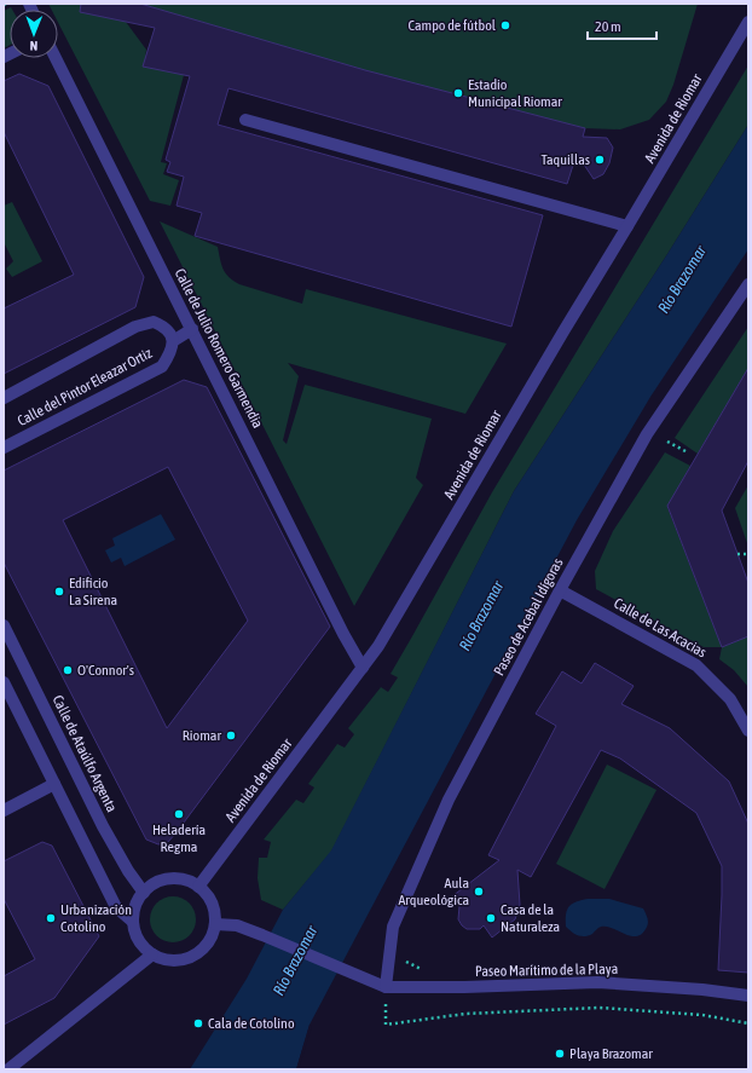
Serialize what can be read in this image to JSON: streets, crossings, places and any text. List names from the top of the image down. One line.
{"streets":{"street":["Avenida de Riomar","Calle de Julio Romero Garmendia","Calle del Pintor Eleazar Ortiz","Paseo de Acebal Idígoras","Calle de Las Acacias","Calle de Ataúlfo Argenta","Paseo Marítimo de la Playa"]},"crossings":[["Avenida de Riomar","Calle de Julio Romero Garmendia"],["Avenida de Riomar","Calle de Ataúlfo Argenta"],["Avenida de Riomar","Paseo Marítimo de la Playa"],["Paseo de Acebal Idígoras","Calle de Las Acacias"],["Paseo de Acebal Idígoras","Paseo Marítimo de la Playa"],["Calle de Ataúlfo Argenta","Paseo Marítimo de la Playa"]],"water":["Río Brazomar"],"places":["Campo de fútbol","Estadio Municipal Riomar","Taquillas","Edificio La Sirena","O'Connor's","Riomar","Heladería Regma","Aula Arqueológica","Urbanización Cotolino","Casa de la Naturaleza","Cala de Cotolino","Playa Brazomar"],"scale_bar":"20 m","north":"bottom"}
